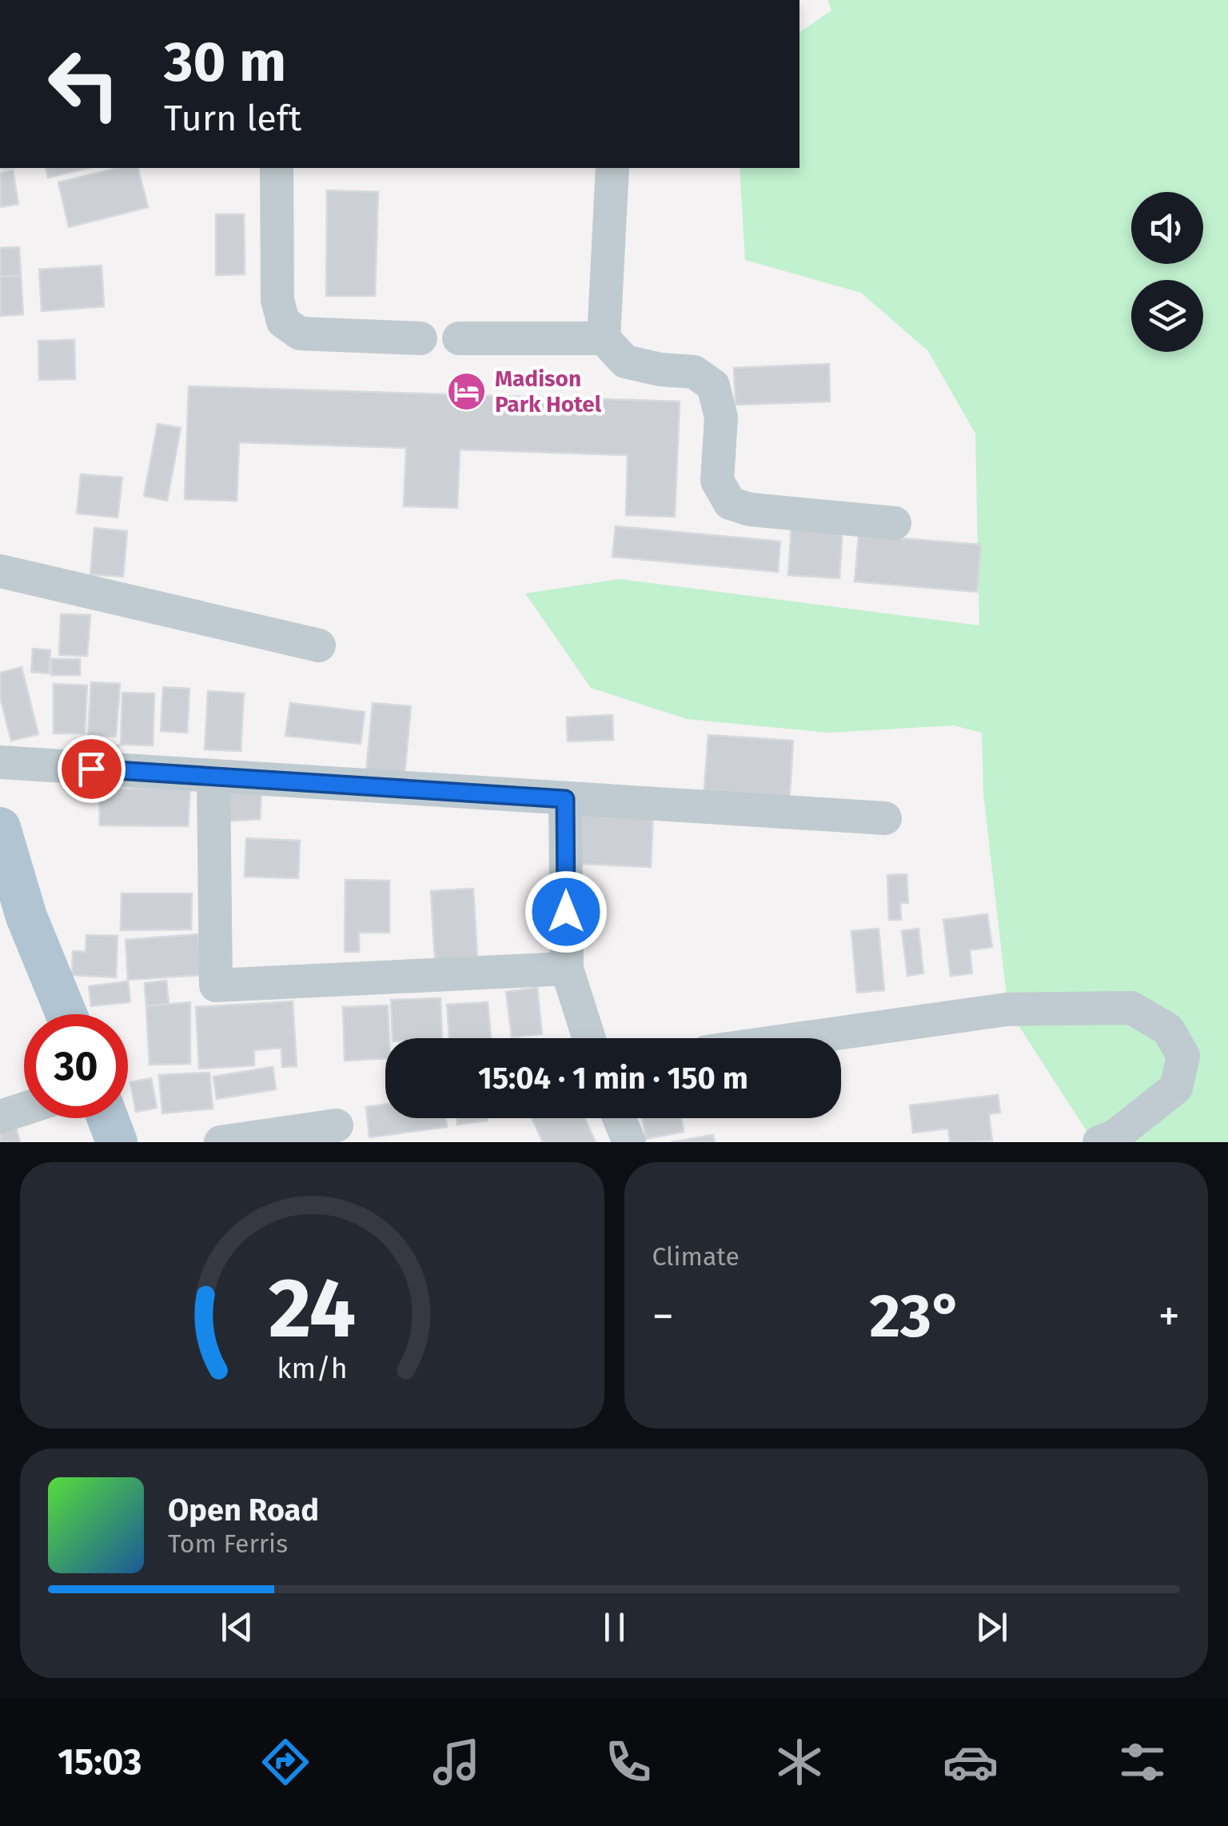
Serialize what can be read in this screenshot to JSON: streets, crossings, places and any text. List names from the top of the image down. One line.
{"places":{"hotel":["Madison Park Hotel"]},"page":{"turn":["30 m","Turn left"],"limit":"30","trip":"15:04 · 1 min · 150 m","tile":"Climate","heat":["−","23°","+"],"song":["Open Road","Tom Ferris"],"tabs":"15:03","gauge":["24","km/h"]}}
